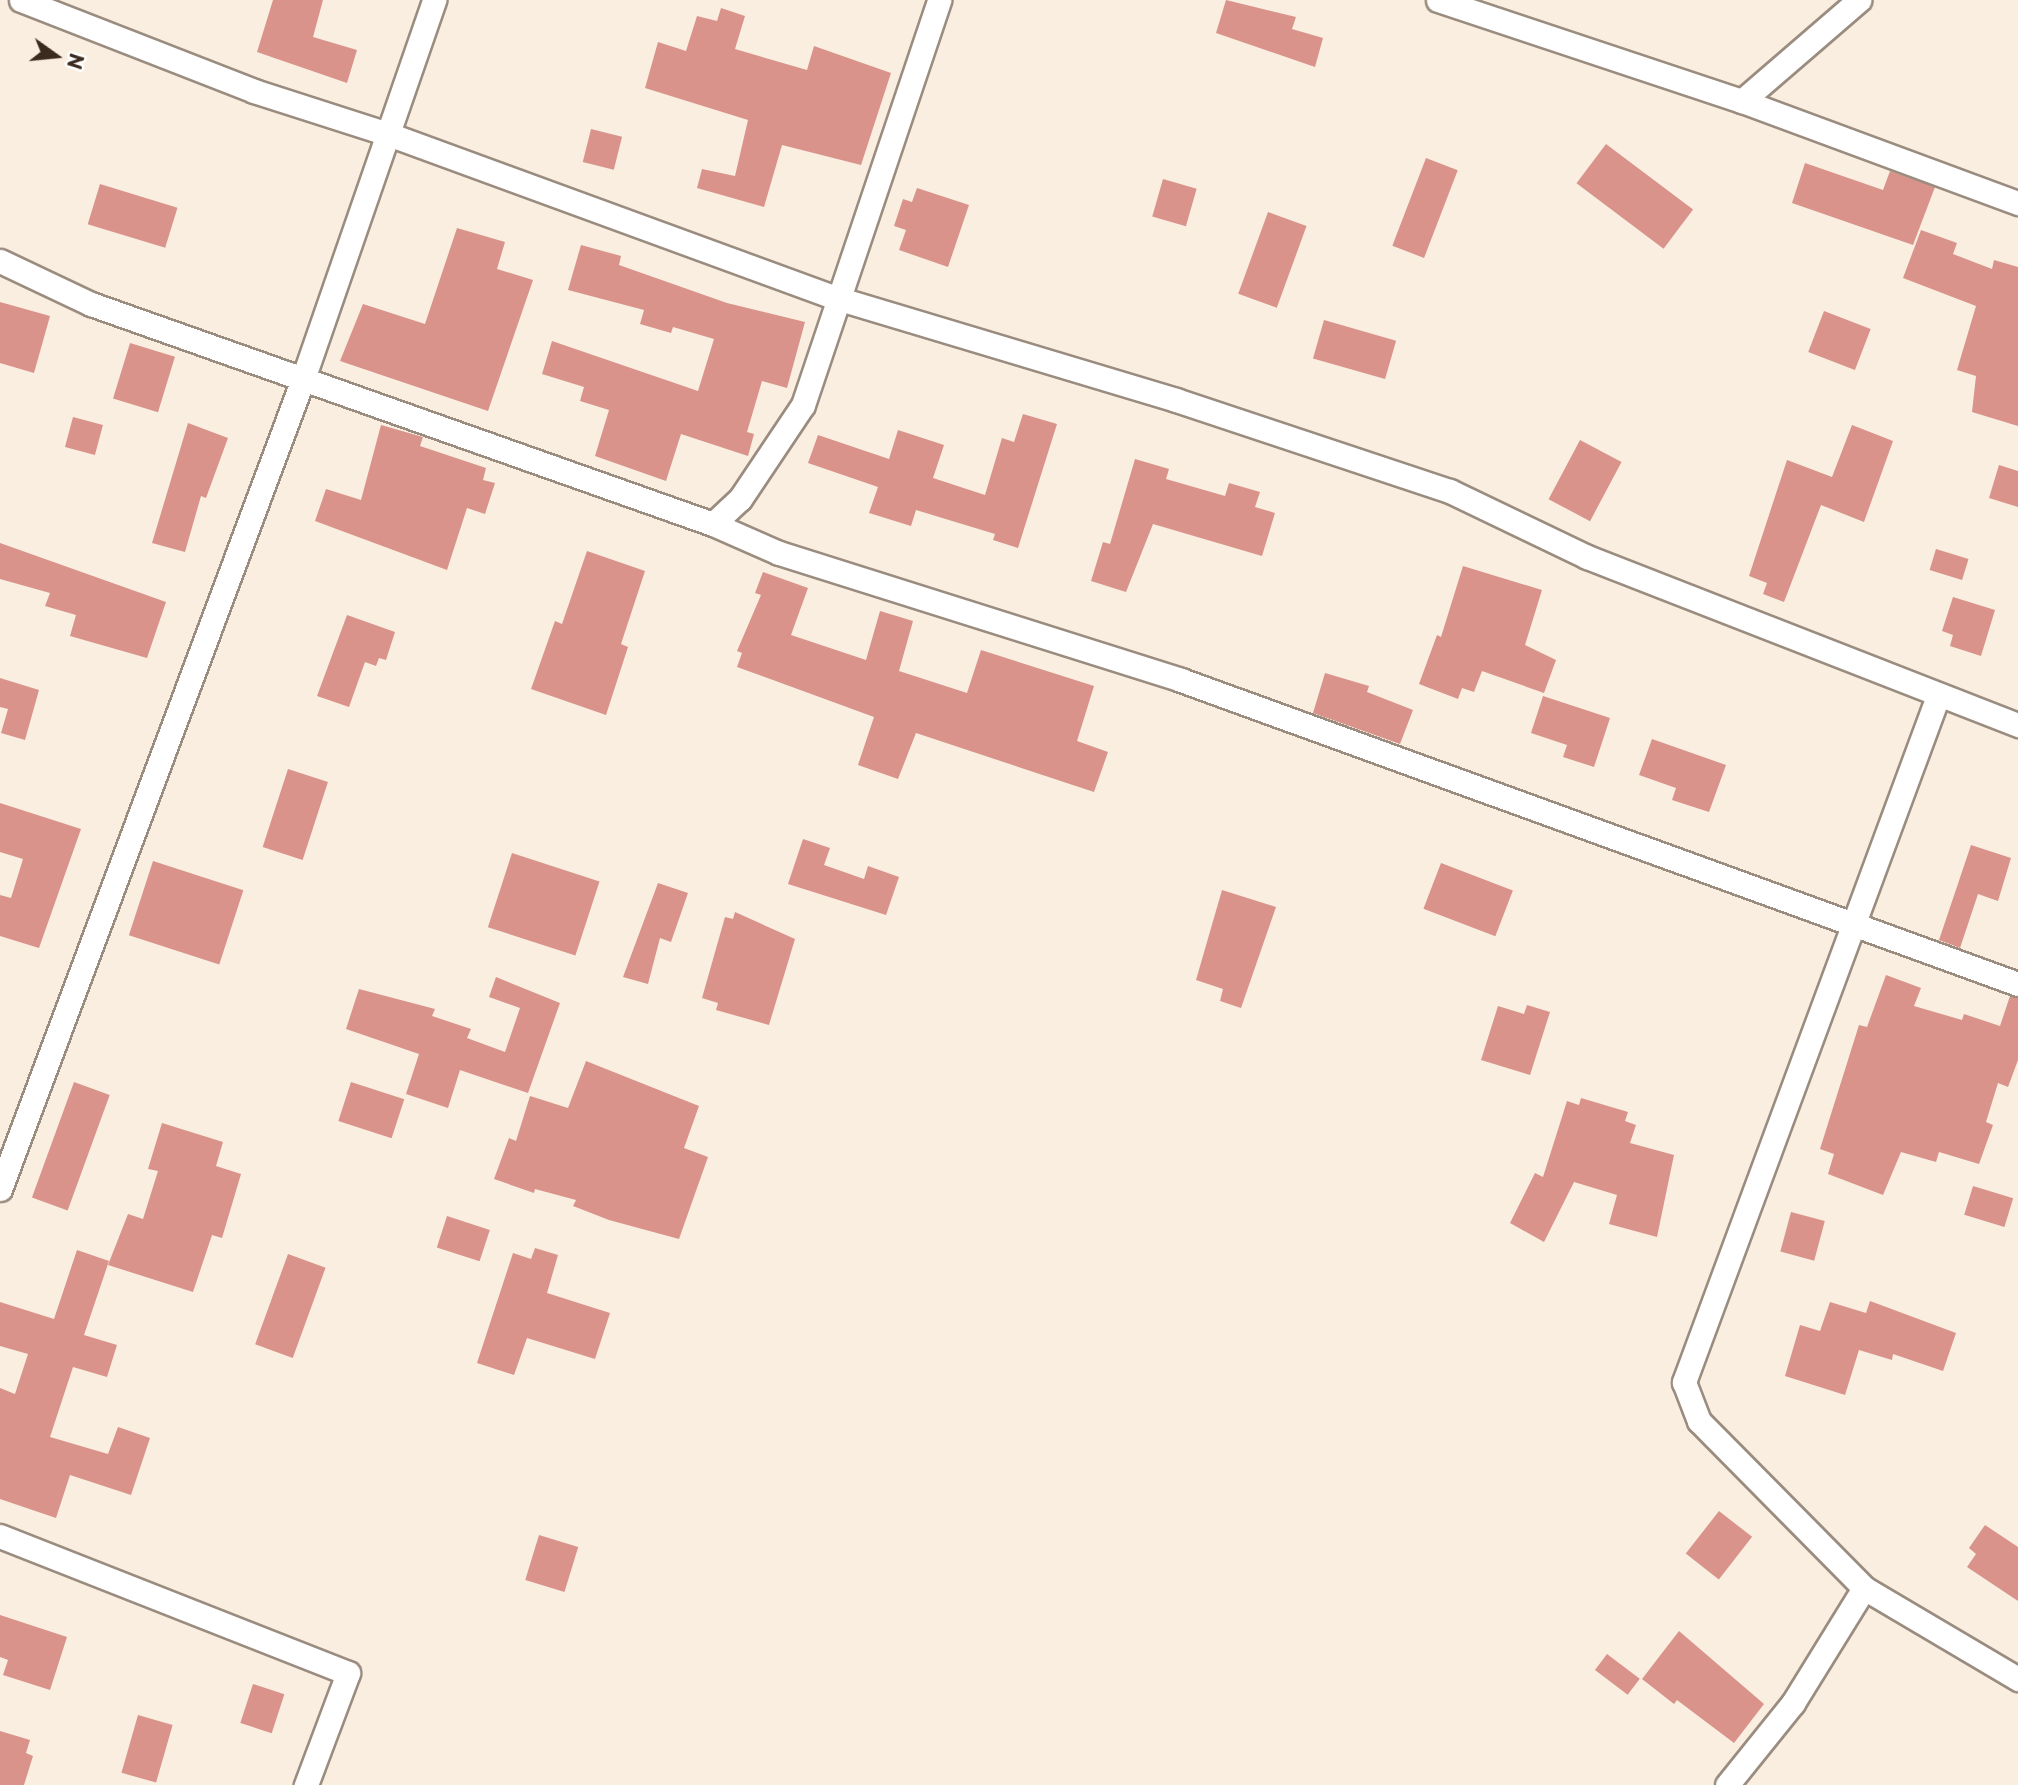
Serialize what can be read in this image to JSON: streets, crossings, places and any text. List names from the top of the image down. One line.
{"north":"right"}
